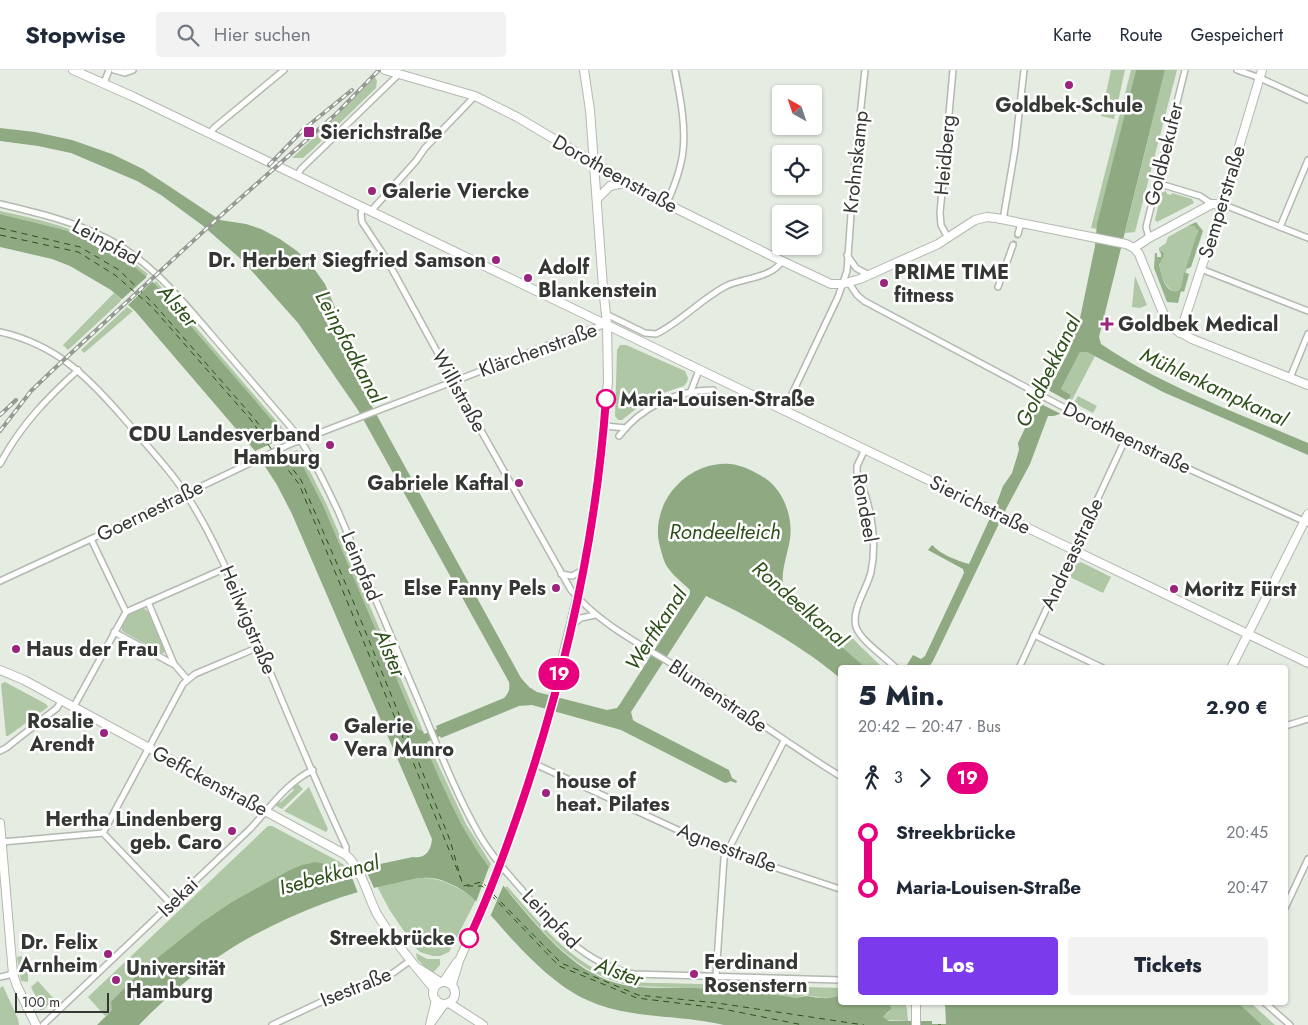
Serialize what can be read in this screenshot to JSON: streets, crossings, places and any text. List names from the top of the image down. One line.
{"streets":{"street":["Goldbekufer","Heidberg","Krohnskamp","Dorotheenstraße","Semperstraße","Leinpfad","Klärchenstraße","Willistraße","Sierichstraße","Rondeel","Goernestraße","Andreasstraße","Heilwigstraße","Blumenstraße","Geffckenstraße","Agnesstraße","Isekai","Isestraße"]},"crossings":[["Krohnskamp","Dorotheenstraße"],["Krohnskamp","Sierichstraße"],["Dorotheenstraße","Andreasstraße"],["Leinpfad","Klärchenstraße"],["Leinpfad","Goernestraße"],["Klärchenstraße","Willistraße"],["Klärchenstraße","Sierichstraße"],["Klärchenstraße","Goernestraße"],["Willistraße","Sierichstraße"],["Willistraße","Blumenstraße"],["Sierichstraße","Rondeel"],["Sierichstraße","Andreasstraße"],["Goernestraße","Heilwigstraße"],["Heilwigstraße","Geffckenstraße"],["Heilwigstraße","Isekai"],["Heilwigstraße","Isestraße"],["Geffckenstraße","Isekai"]],"water":["Alster","Leinpfadkanal","Goldbekkanal","Mühlenkampkanal","Rondeelteich","Rondeelkanal","Werftkanal","Isebekkanal"],"places":{"other":["Goldbek-Schule","Galerie Viercke","Dr. Herbert Siegfried Samson","Adolf Blankenstein","PRIME TIME fitness","Maria-Louisen-Straße","CDU Landesverband Hamburg","Gabriele Kaftal","Else Fanny Pels","Moritz Fürst","Haus der Frau","Rosalie Arendt","Galerie Vera Munro","house of heat. Pilates","Hertha Lindenberg geb. Caro","Streekbrücke","Dr. Felix Arnheim","Ferdinand Rosenstern","Universität Hamburg"],"transit":["Sierichstraße"],"health":["Goldbek Medical"]},"lines":["bus line 19"],"scale_bar":"100 m","north":"top left","page":{"header":"Stopwise","search":"Hier suchen","nav":["Karte","Route","Gespeichert"],"on_map":"19","heading":["5 Min.","20:42 – 20:47 · Bus","2.90 €"],"legs":["3","19"],"list":[{"name":"Streekbrücke","value":"20:45"},{"name":"Maria-Louisen-Straße","value":"20:47"}],"buttons":["Los","Tickets"],"scale":"100 m"}}
